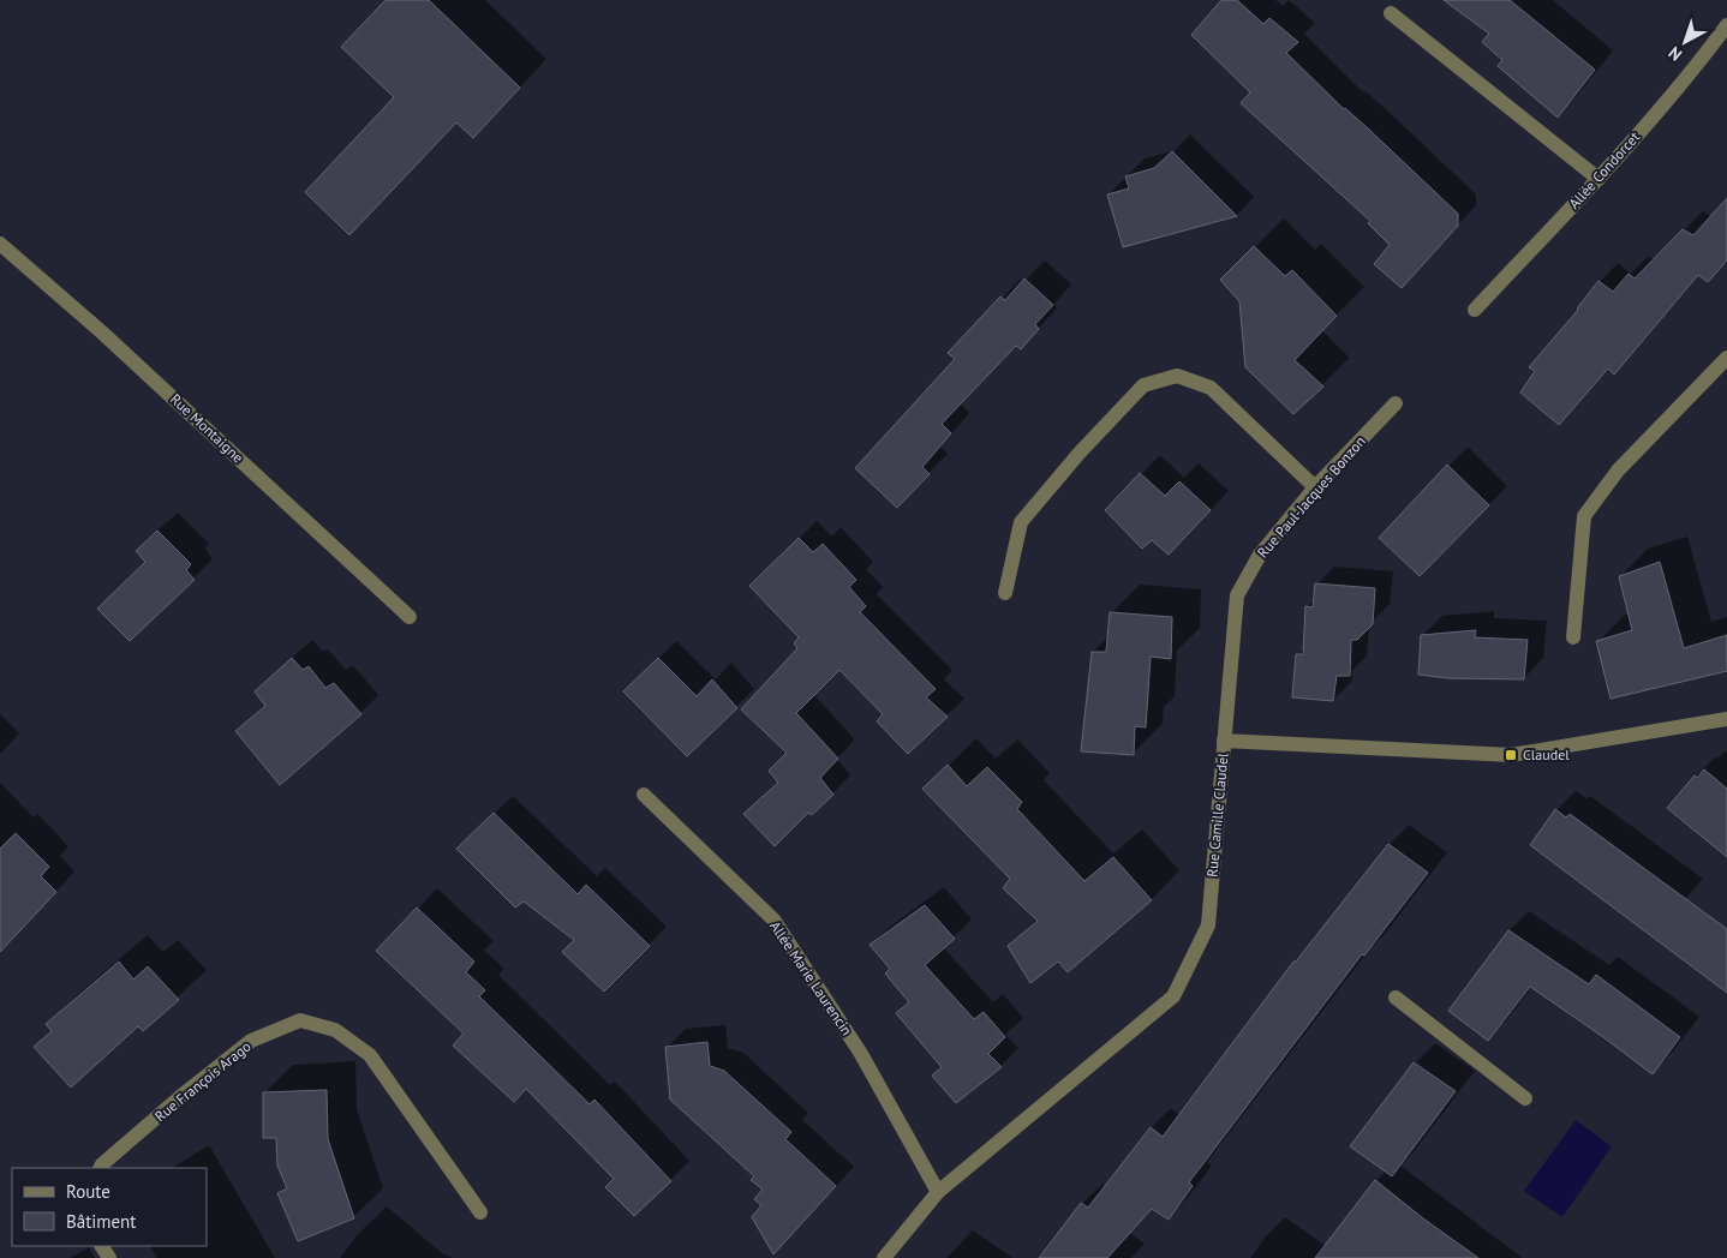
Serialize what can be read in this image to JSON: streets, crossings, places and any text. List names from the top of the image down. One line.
{"streets":{"street":["Allée Condorcet","Rue Montaigne","Rue Paul-Jacques Bonzon","Rue Camille Claudel","Allée Marie Laurencin","Rue François Arago"]},"crossings":[["Rue Paul-Jacques Bonzon","Rue Camille Claudel"],["Rue Camille Claudel","Allée Marie Laurencin"]],"places":{"transit":["Claudel"]},"legend":["Route","Bâtiment"],"north":"bottom left"}
